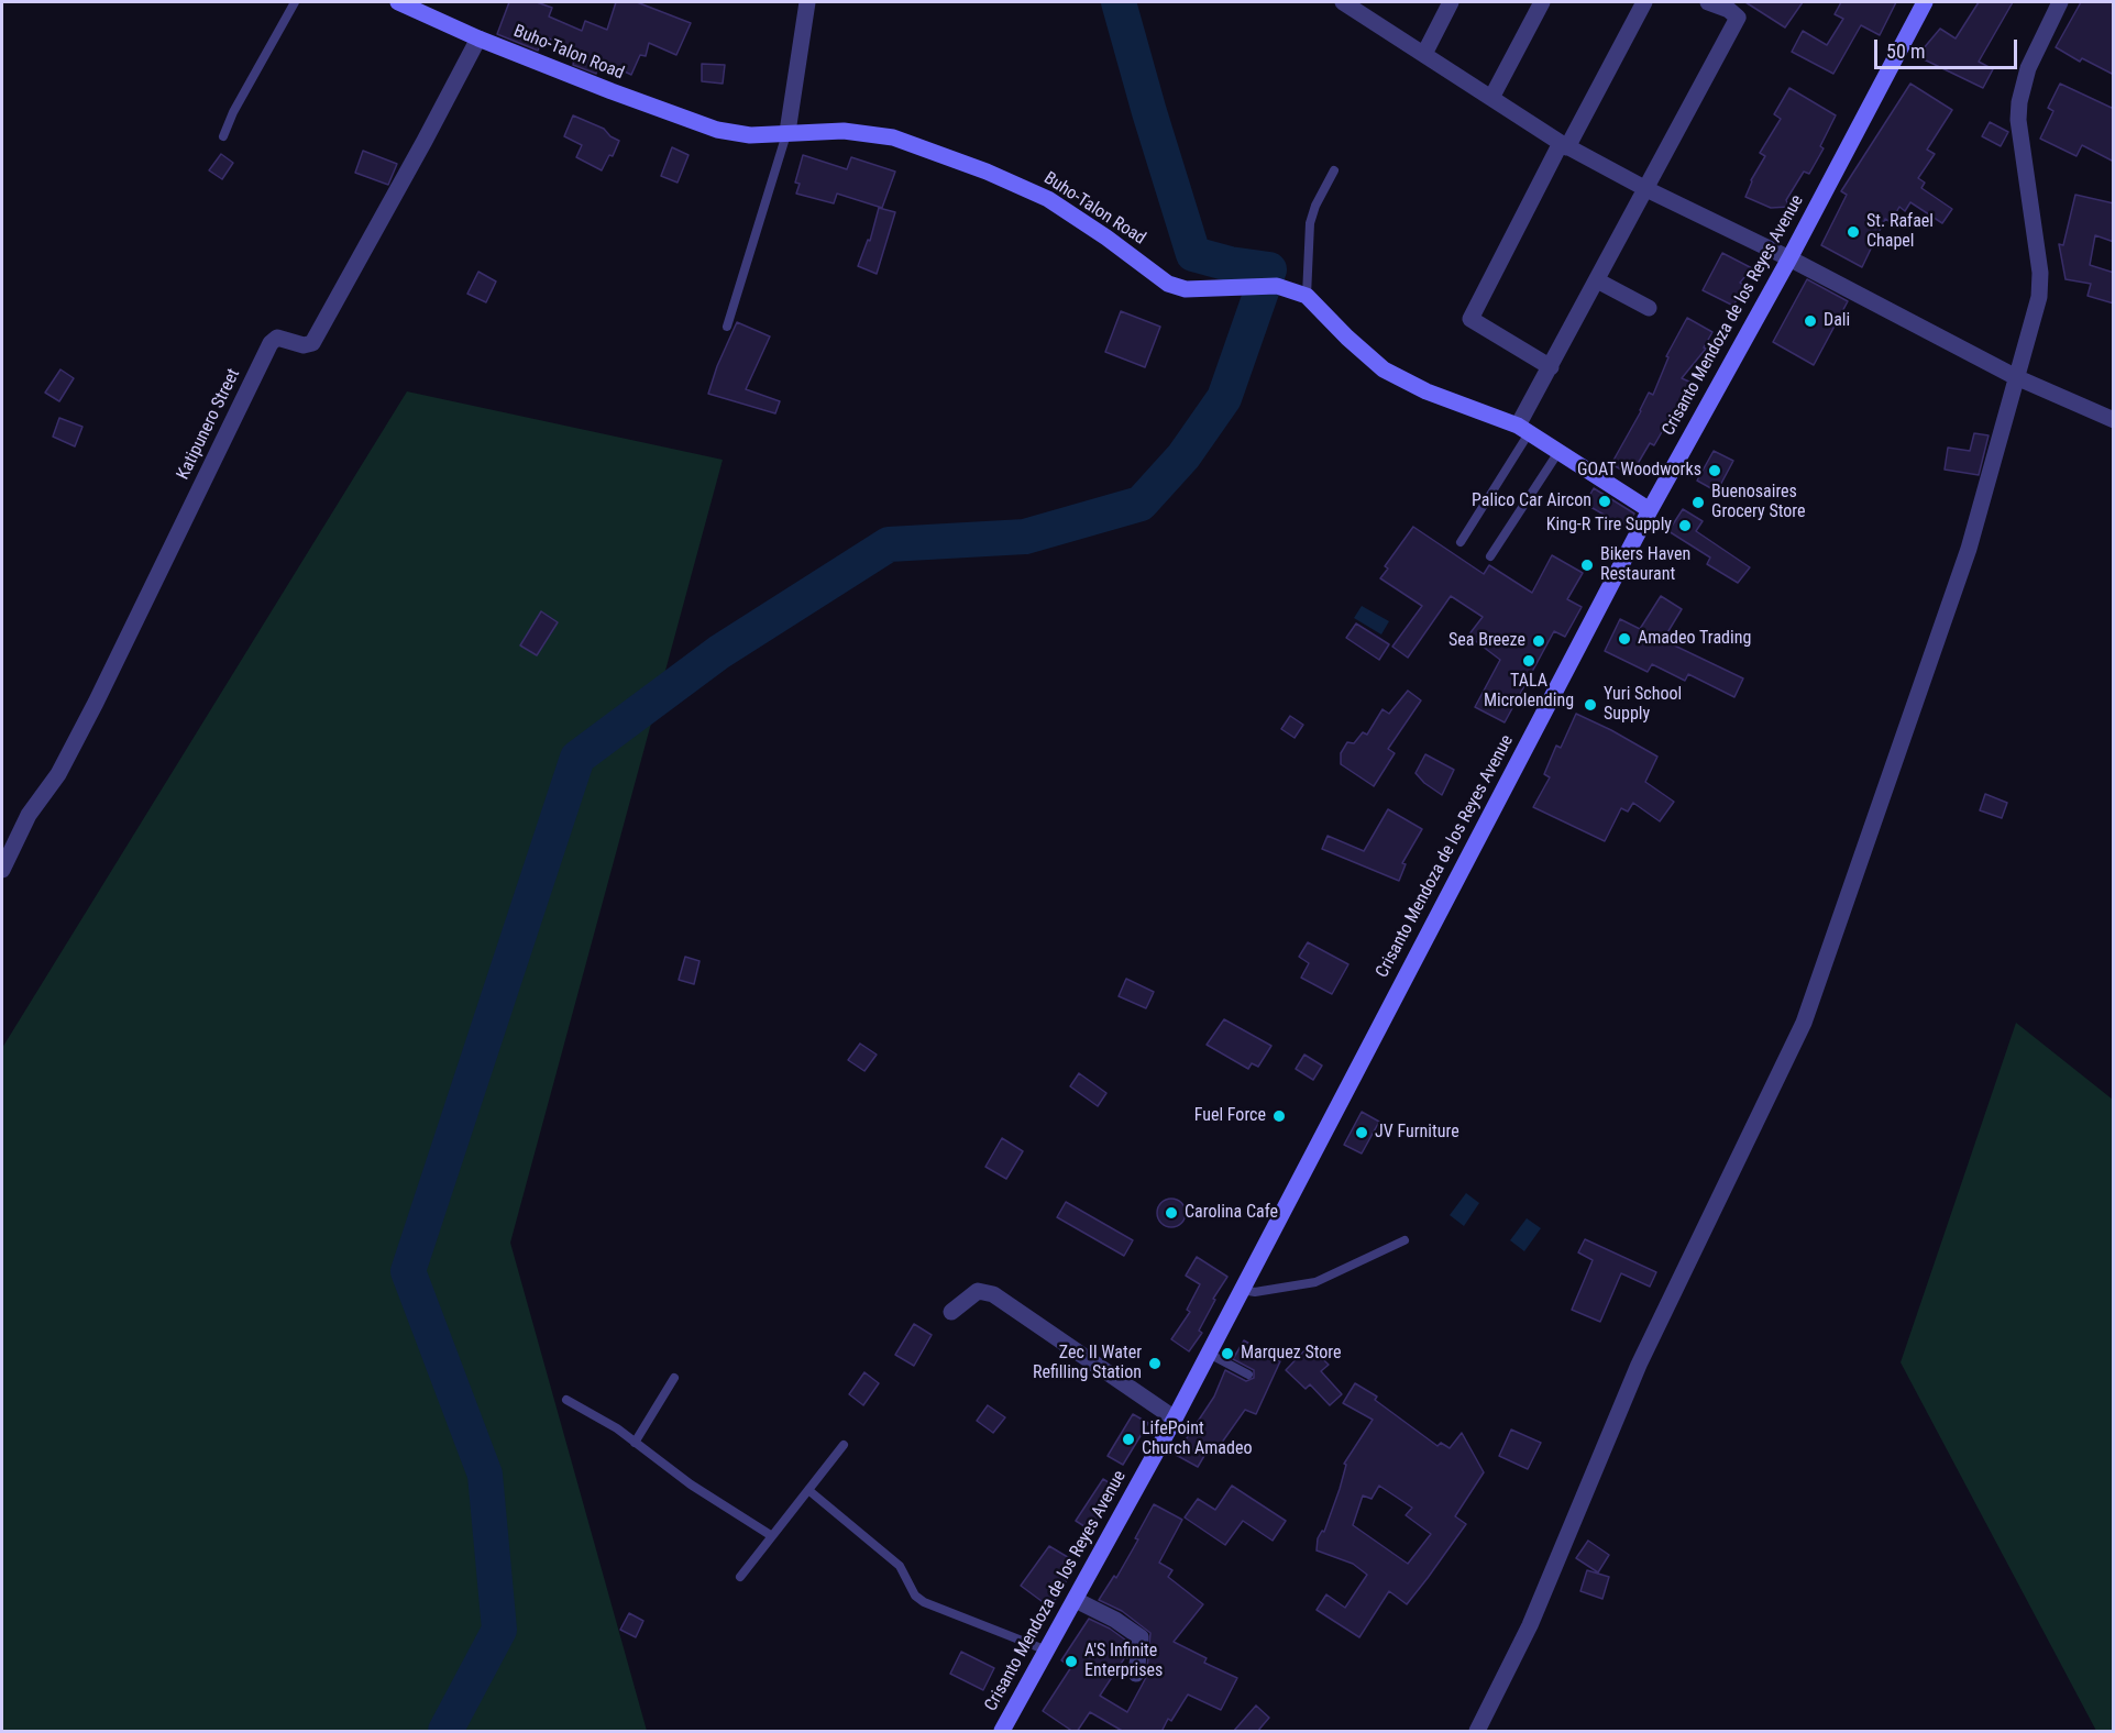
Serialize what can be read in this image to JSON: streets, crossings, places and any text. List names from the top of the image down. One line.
{"streets":{"main road":["Buho-Talon Road","Crisanto Mendoza de los Reyes Avenue"],"street":["Katipunero Street"]},"crossings":[["Buho-Talon Road","Crisanto Mendoza de los Reyes Avenue"],["Buho-Talon Road","Katipunero Street"]],"places":["St. Rafael Chapel","Dali","GOAT Woodworks","Palico Car Aircon","Buenosaires Grocery Store","King-R Tire Supply","Bikers Haven Restaurant","Amadeo Trading","Sea Breeze","TALA Microlending","Yuri School Supply","Fuel Force","JV Furniture","Carolina Cafe","Marquez Store","Zec II Water Refilling Station","LifePoint Church Amadeo","A'S Infinite Enterprises"],"scale_bar":"50 m"}
